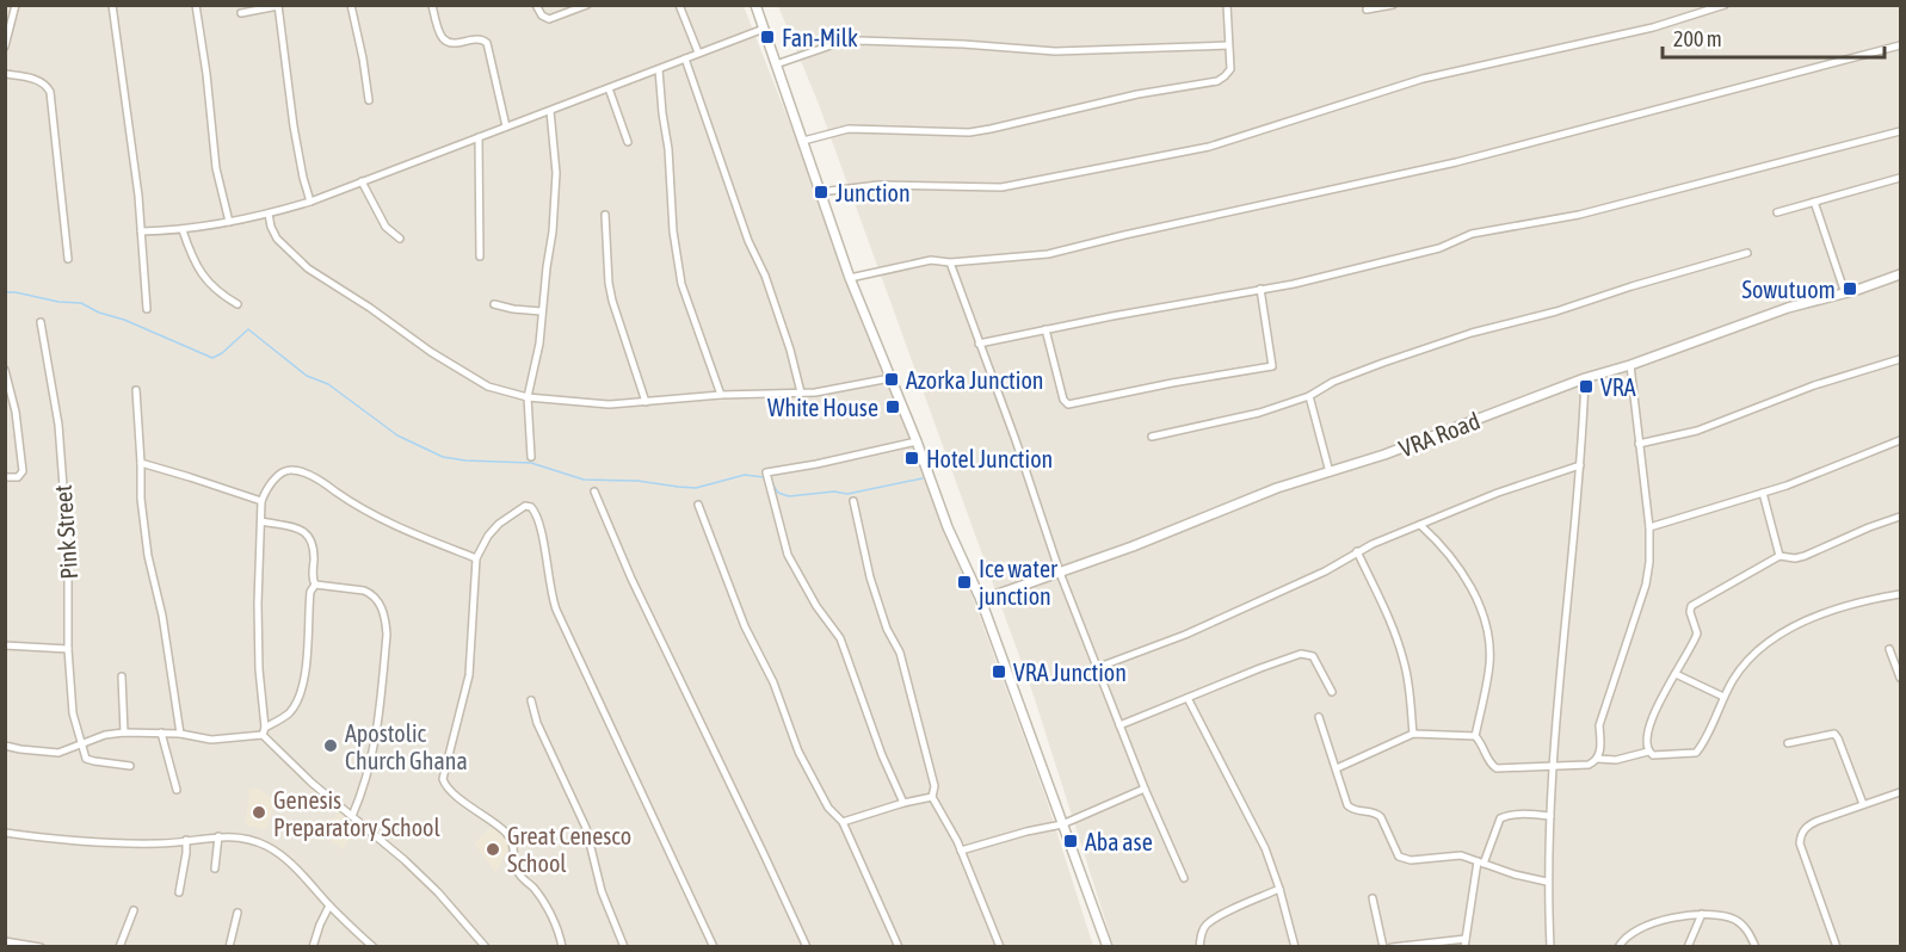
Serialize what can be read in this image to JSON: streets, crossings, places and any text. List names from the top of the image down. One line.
{"streets":{"street":["VRA Road","Pink Street"]},"places":{"transit":["Fan-Milk","Junction","Sowutuom","Azorka Junction","VRA","White House","Hotel Junction","Ice water junction","VRA Junction","Aba ase"],"other":["Apostolic Church Ghana","Genesis Preparatory School","Great Cenesco School"]},"scale_bar":"200 m"}
